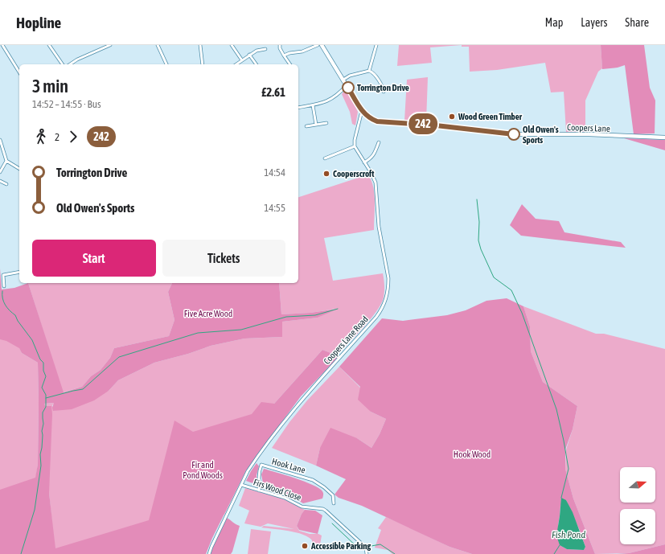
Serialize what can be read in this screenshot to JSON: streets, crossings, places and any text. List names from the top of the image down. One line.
{"streets":{"main road":["Coopers Lane"],"street":["Coopers Lane Road","Hook Lane","Firs Wood Close"]},"crossings":[["Coopers Lane Road","Firs Wood Close"],["Hook Lane","Firs Wood Close"]],"water":["Fish Pond"],"parks":["Five Acre Wood","Hook Wood","Fir and Pond Woods"],"places":["Torrington Drive","Wood Green Timber","Old Owen's Sports","Cooperscroft","Accessible Parking"],"lines":["bus line 242"],"north":"right","page":{"header":"Hopline","nav":["Map","Layers","Share"],"on_map":"242","heading":["3 min","14:52 – 14:55 · Bus","£2.61"],"legs":["2","242"],"list":[{"name":"Torrington Drive","value":"14:54"},{"name":"Old Owen's Sports","value":"14:55"}],"buttons":["Start","Tickets"]}}
